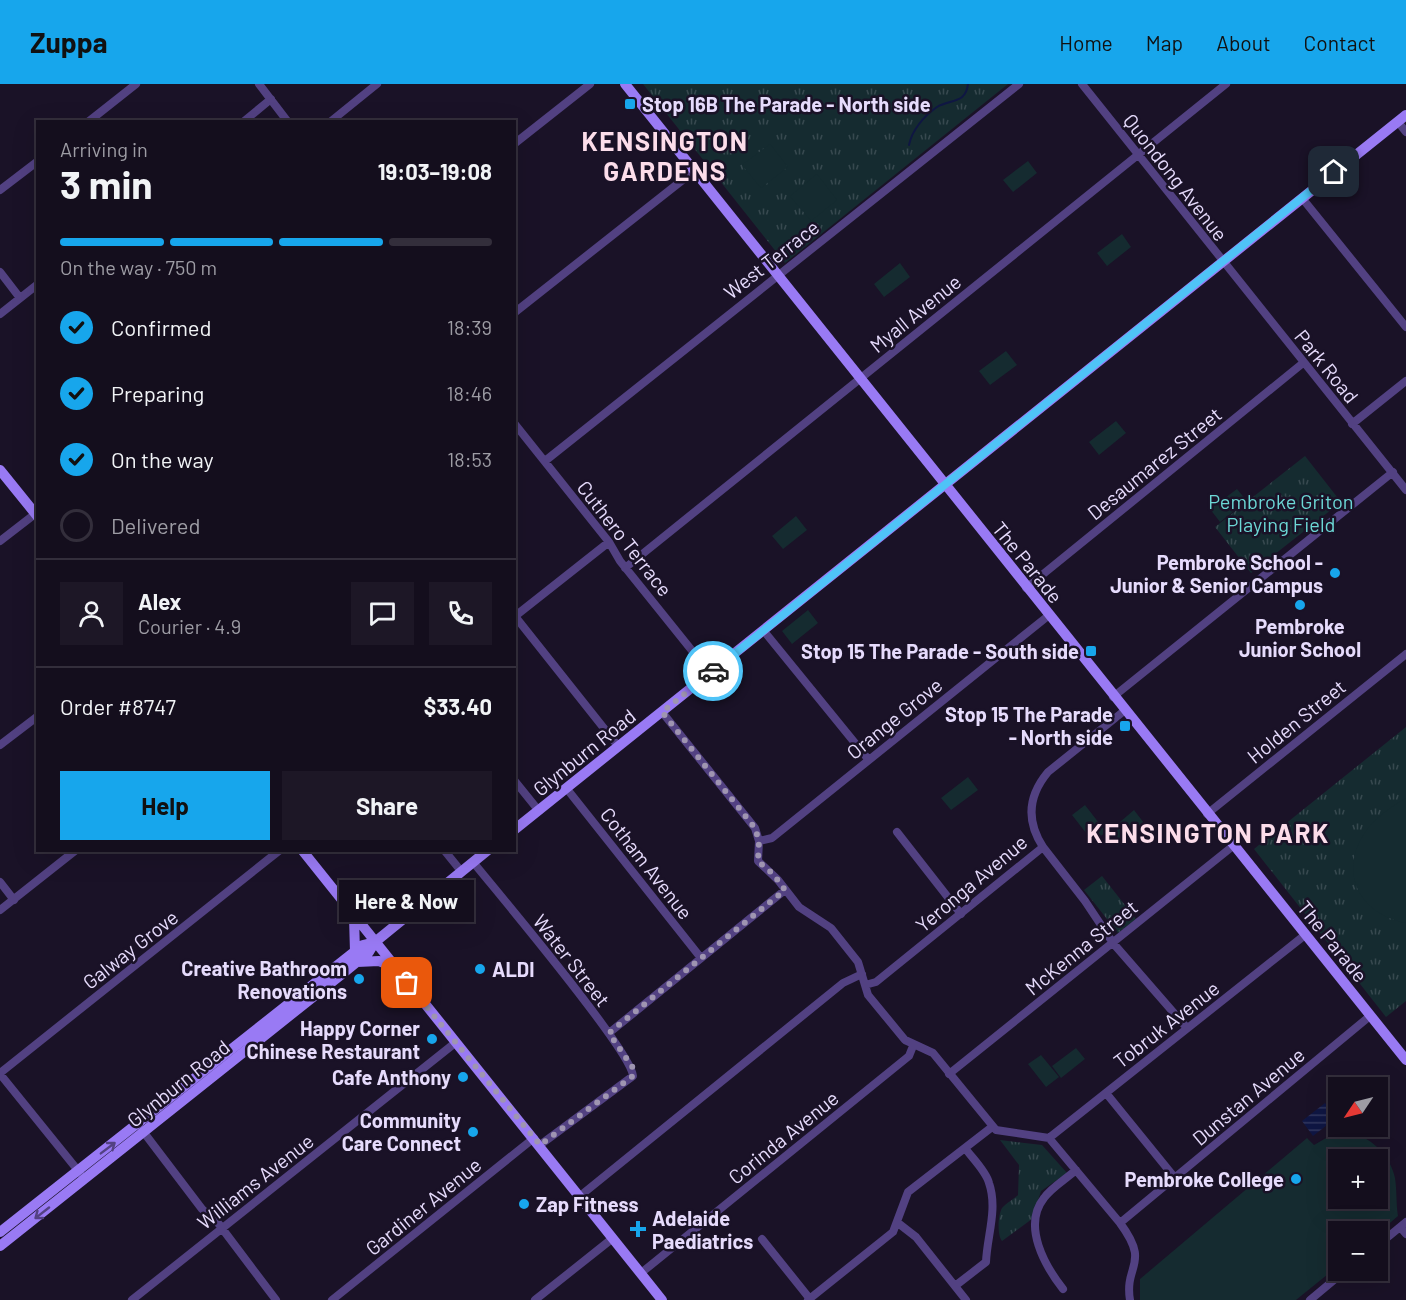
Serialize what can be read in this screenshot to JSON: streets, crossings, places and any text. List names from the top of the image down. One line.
{"streets":{"main road":["The Parade","Glynburn Road"],"street":["Quondong Avenue","West Terrace","Myall Avenue","Park Road","Desaumarez Street","Cuthero Terrace","Orange Grove","Holden Street","Cotham Avenue","Yeronga Avenue","McKenna Street","Galway Grove","Water Street","Tobruk Avenue","Dunstan Avenue","Corinda Avenue","Williams Avenue","Gardiner Avenue"]},"crossings":[["Quondong Avenue","Myall Avenue"],["Quondong Avenue","Park Road"],["Quondong Avenue","Glynburn Road"],["West Terrace","Cuthero Terrace"],["West Terrace","The Parade"],["Myall Avenue","Cuthero Terrace"],["Myall Avenue","The Parade"],["Park Road","Desaumarez Street"],["Park Road","Glynburn Road"],["Desaumarez Street","The Parade"],["Cuthero Terrace","Glynburn Road"],["The Parade","Orange Grove"],["The Parade","Holden Street"],["The Parade","Glynburn Road"],["The Parade","Yeronga Avenue"],["The Parade","McKenna Street"],["The Parade","Tobruk Avenue"],["The Parade","Dunstan Avenue"],["Glynburn Road","Cotham Avenue"],["Glynburn Road","Water Street"],["Water Street","Gardiner Avenue"]],"districts":["KENSINGTON GARDENS","KENSINGTON PARK"],"parks":["Pembroke Griton Playing Field"],"places":{"transit":["Stop 16B The Parade - North side","Stop 15 The Parade - South side","Stop 15 The Parade - North side"],"other":["Pembroke School - Junior & Senior Campus","Pembroke Junior School","ALDI","Creative Bathroom Renovations","Here & Now","Happy Corner Chinese Restaurant","Cafe Anthony","Community Care Connect","Pembroke College","Zap Fitness"],"health":["Adelaide Paediatrics"]},"north":"bottom left","page":{"header":"Zuppa","nav":["Home","Map","About","Contact"],"heading":["3 min","Arriving in","19:03–19:08"],"panel":["Alex","Courier · 4.9","Order #8747","$33.40"],"bar":"On the way · 750 m","list":[["Confirmed","18:39"],["Preparing","18:46"],["On the way","18:53"],"Delivered"],"buttons":["Help","Share"],"bubble":"Here & Now","map_buttons":["+","−"]}}
